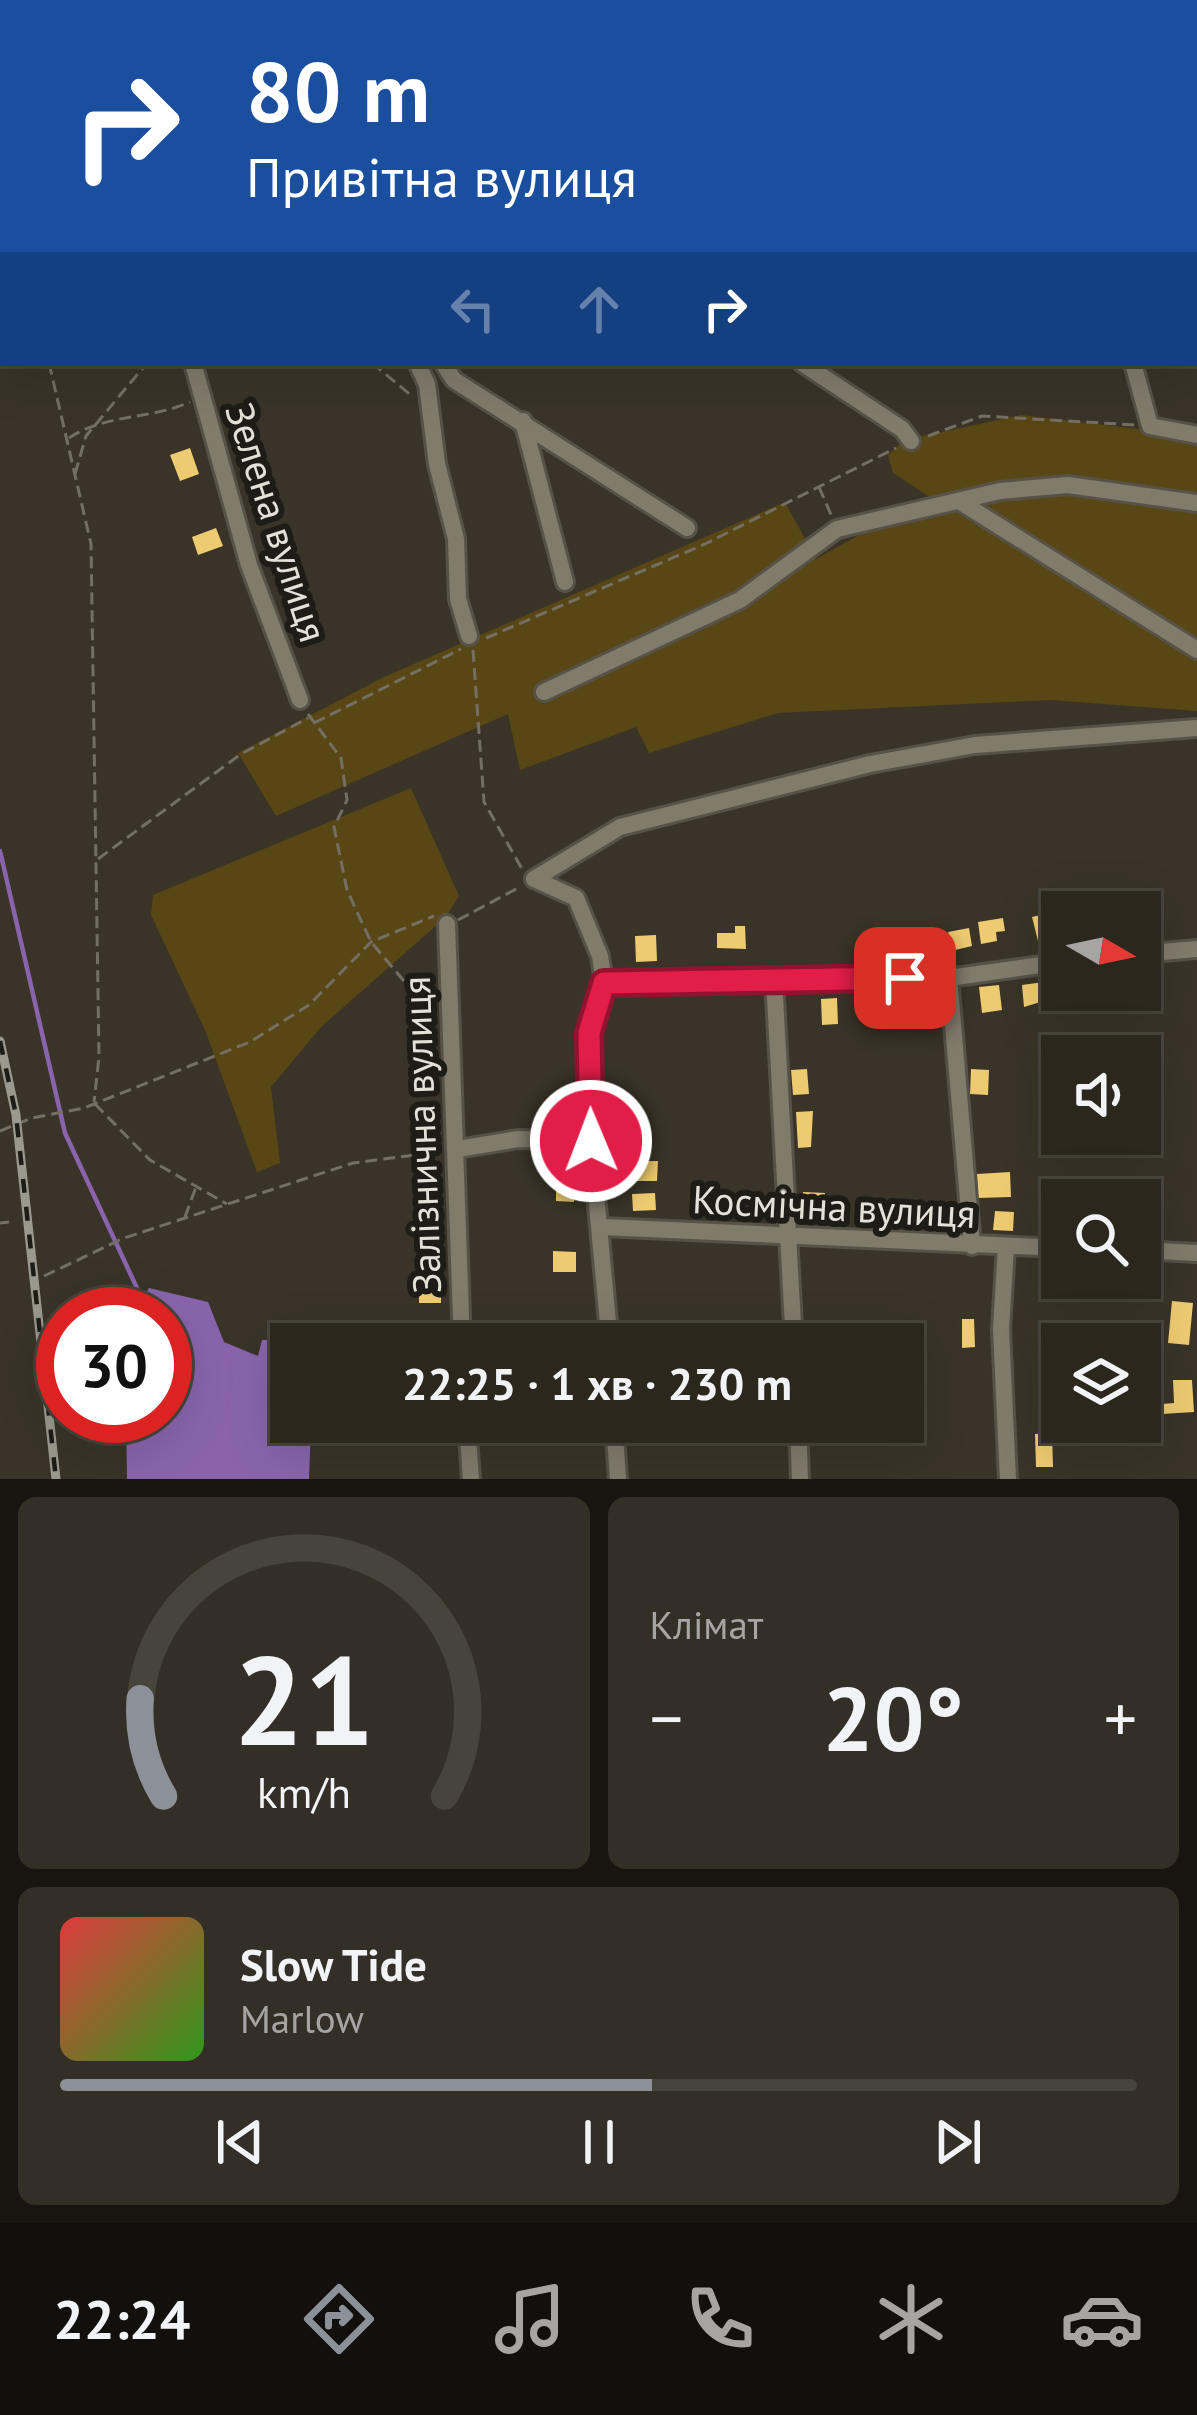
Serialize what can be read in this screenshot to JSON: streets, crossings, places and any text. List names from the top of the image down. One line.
{"streets":{"street":["Зелена вулиця","Залізнична вулиця","Космічна вулиця"]},"north":"right","page":{"turn":["80 m","Привітна вулиця"],"limit":"30","trip":"22:25 · 1 хв · 230 m","tile":"Клімат","heat":["−","20°","+"],"song":["Slow Tide","Marlow"],"tabs":"22:24","gauge":["21","km/h"]}}
